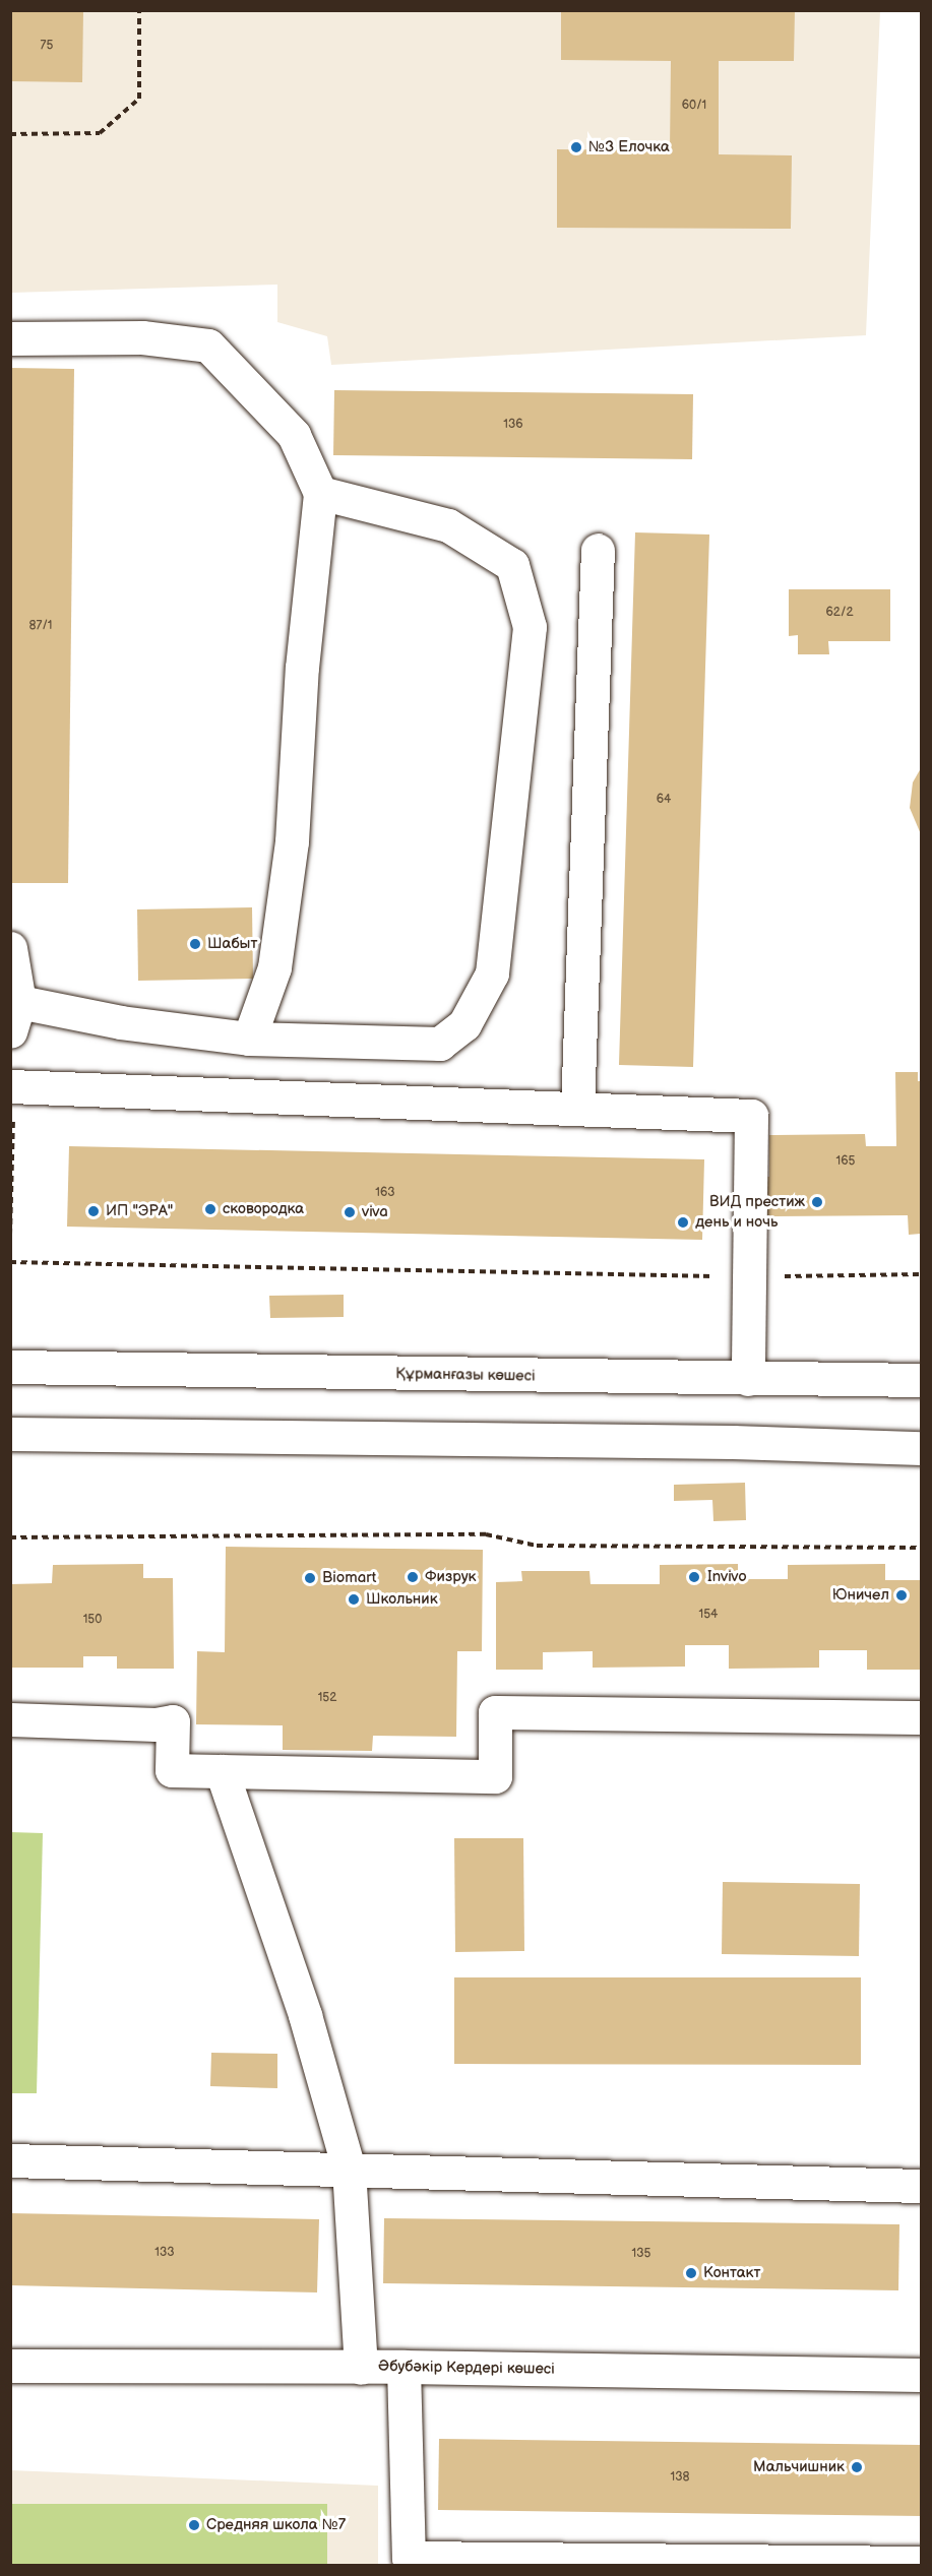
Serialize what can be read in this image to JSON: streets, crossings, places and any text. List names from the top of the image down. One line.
{"streets":{"street":["Құрманғазы көшесі","Әбубәкір Кердері көшесі"]},"places":["№3 Елочка","Шабыт","ВИД престиж","сковородка","ИП \"ЭРА\"","viva","день и ночь","Физрук","Invivo","Biomart","Юничел","Школьник","Контакт","Мальчишник","Средняя школа №7"],"house_numbers":["75","60/1","136","62/2","87/1","64","165","163","154","150","152","133","135","138"]}
